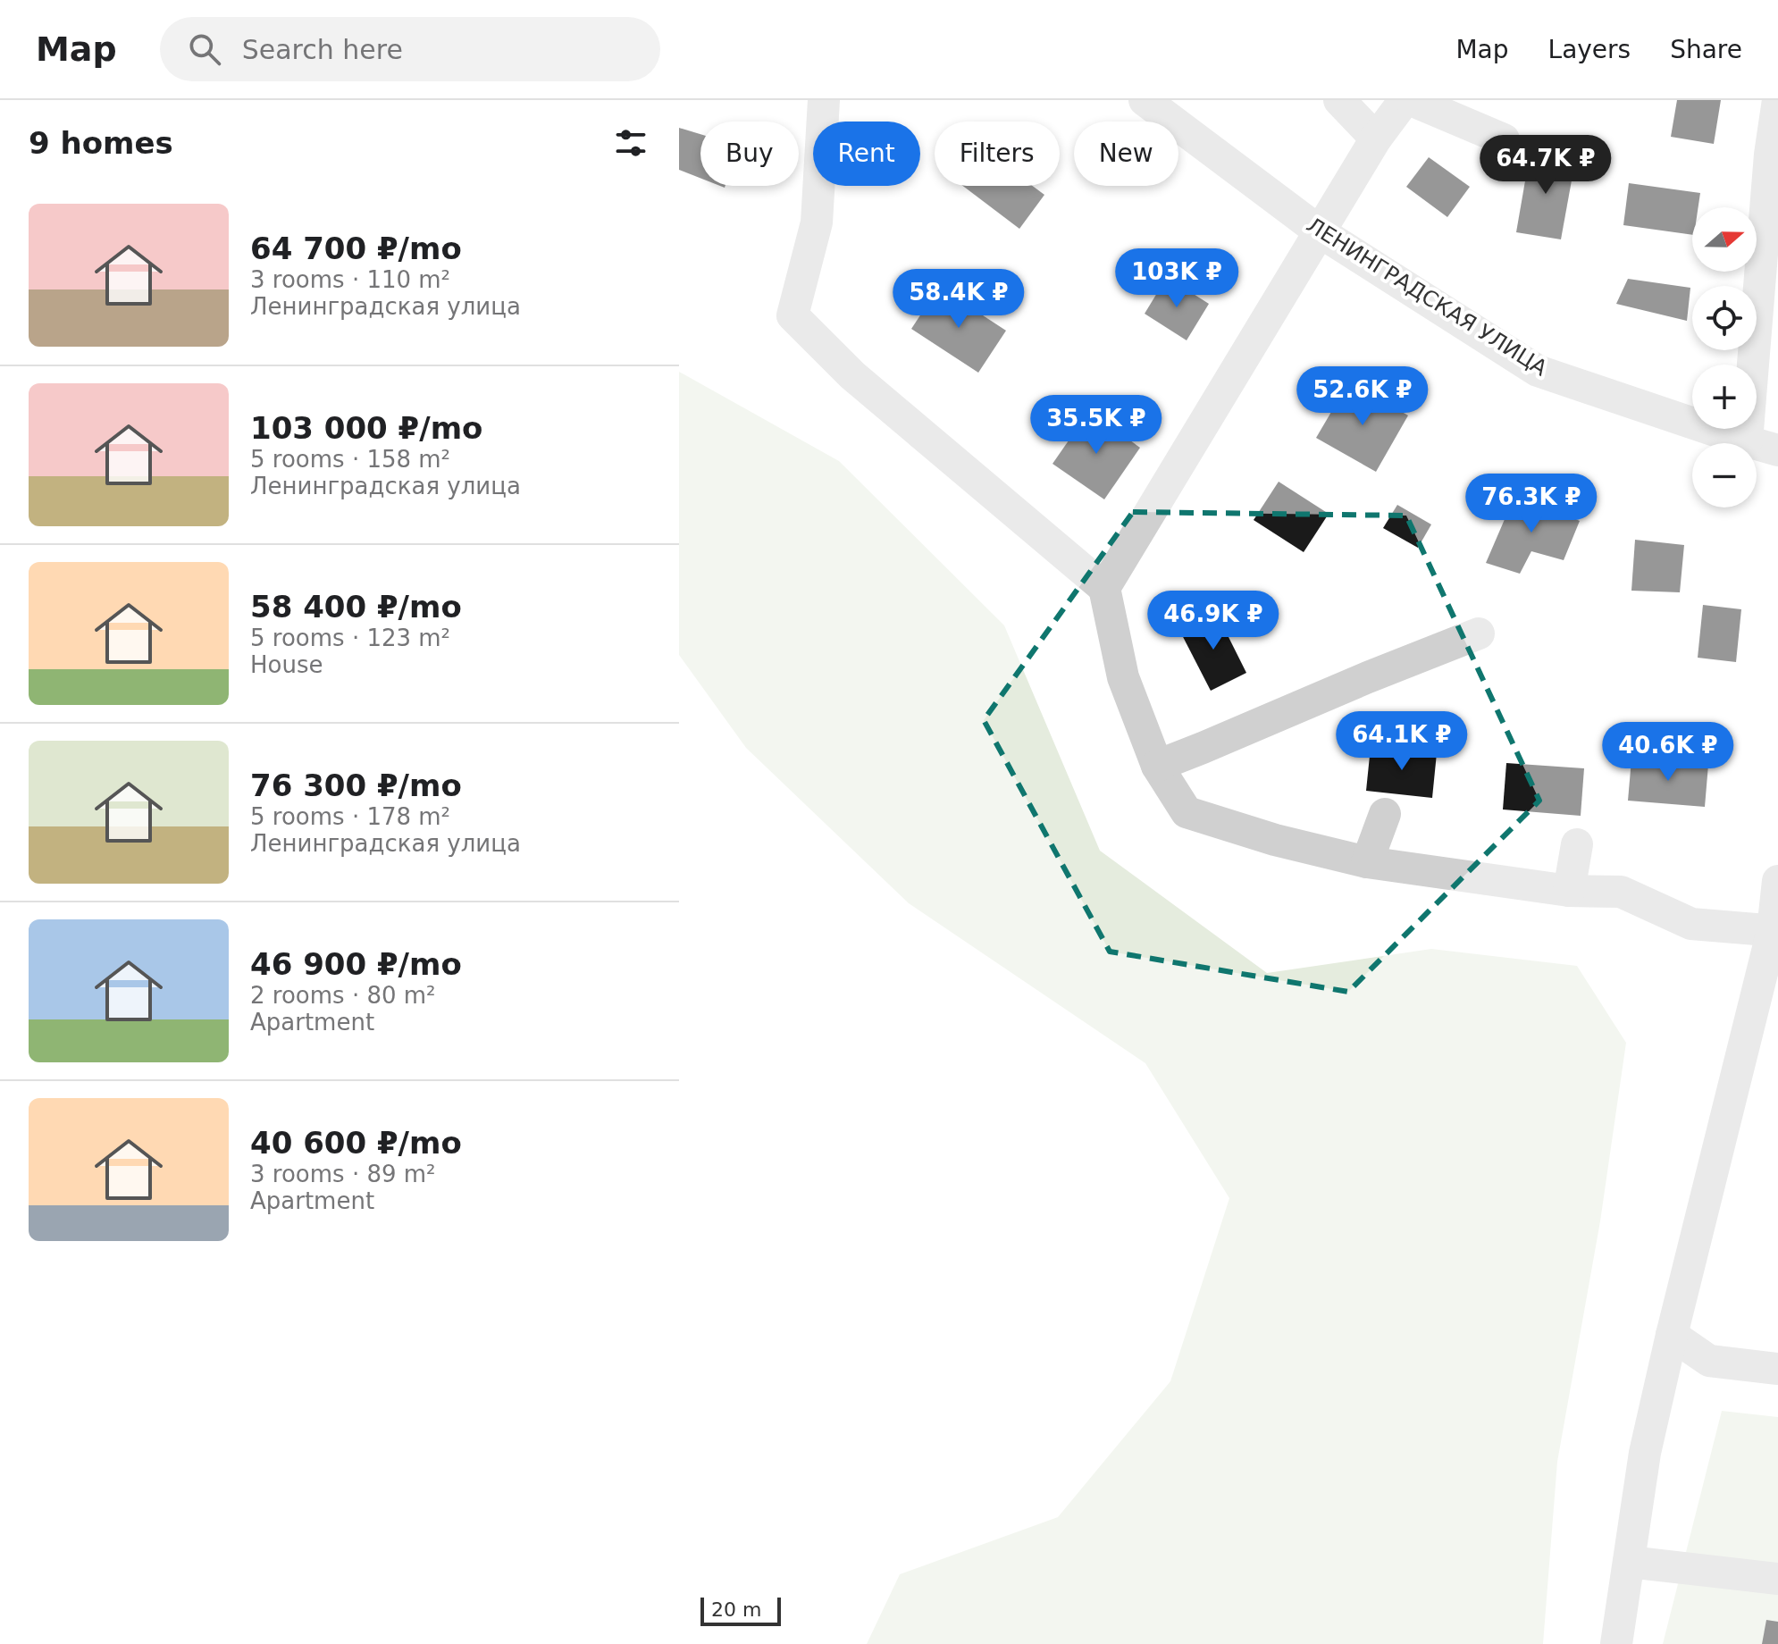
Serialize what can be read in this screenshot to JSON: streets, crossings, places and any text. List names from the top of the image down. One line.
{"streets":{"street":["ЛЕНИНГРАДСКАЯ УЛИЦА"]},"scale_bar":"20 m","north":"right","page":{"header":"Map","search":"Search here","nav":["Map","Layers","Share"],"heading":"9 homes","chip":["Buy","Rent","Filters","New"],"price":["64.7K ₽","103K ₽","58.4K ₽","52.6K ₽","35.5K ₽","76.3K ₽","46.9K ₽","64.1K ₽","40.6K ₽"],"list":[{"name":"64 700 ₽/mo","note":"3 rooms · 110 m² · Ленинградская улица"},{"name":"103 000 ₽/mo","note":"5 rooms · 158 m² · Ленинградская улица"},{"name":"58 400 ₽/mo","note":"5 rooms · 123 m² · House"},{"name":"76 300 ₽/mo","note":"5 rooms · 178 m² · Ленинградская улица"},{"name":"46 900 ₽/mo","note":"2 rooms · 80 m² · Apartment"},{"name":"40 600 ₽/mo","note":"3 rooms · 89 m² · Apartment"}],"map_buttons":["+","−"],"scale":"20 m"}}
